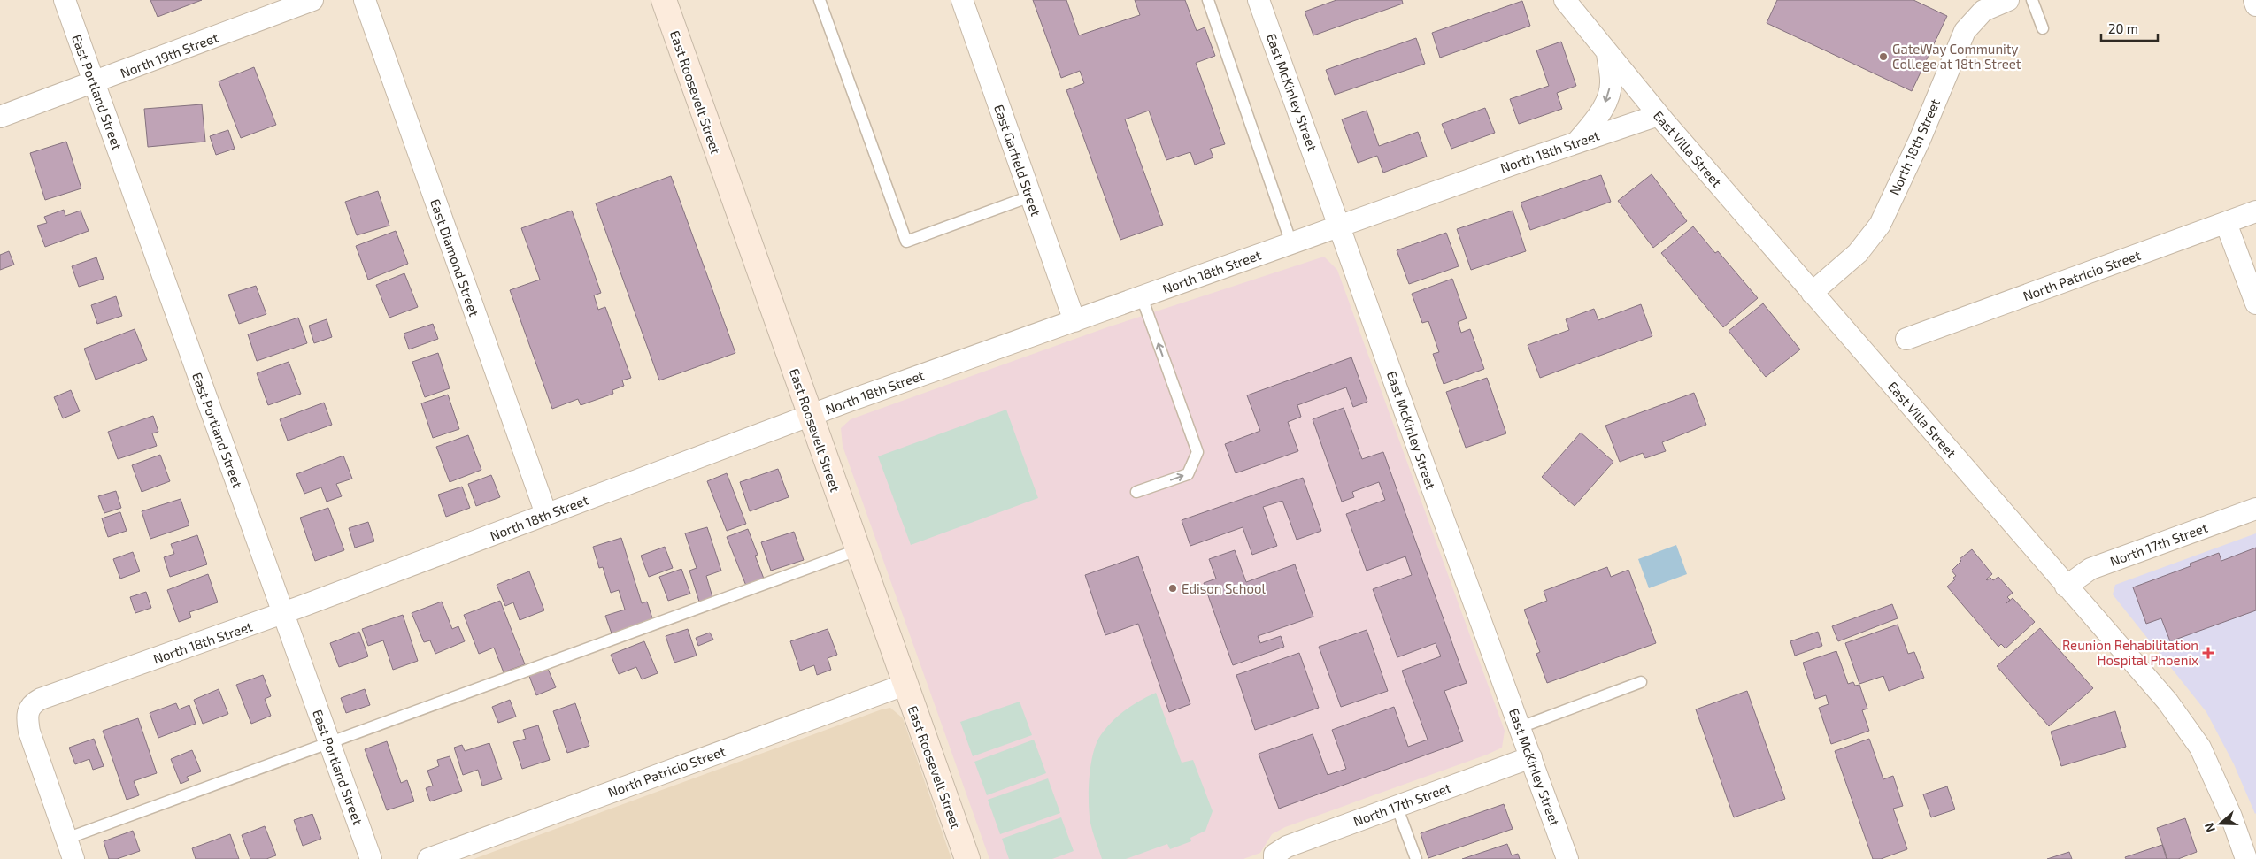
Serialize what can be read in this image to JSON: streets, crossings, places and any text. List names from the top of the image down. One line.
{"streets":{"street":["North 19th Street","East Portland Street","East Roosevelt Street","East McKinley Street","North 18th Street","East Villa Street","East Garfield Street","East Diamond Street","North Patricio Street","North 17th Street"]},"crossings":[["North 19th Street","East Portland Street"],["East Portland Street","North 18th Street"],["East Roosevelt Street","North 18th Street"],["East Roosevelt Street","North Patricio Street"],["East McKinley Street","North 18th Street"],["East McKinley Street","North 17th Street"],["North 18th Street","East Villa Street"],["North 18th Street","East Garfield Street"],["North 18th Street","East Diamond Street"],["East Villa Street","North 17th Street"]],"places":{"other":["GateWay Community College at 18th Street","Edison School"],"health":["Reunion Rehabilitation Hospital Phoenix"]},"scale_bar":"20 m","north":"left"}
